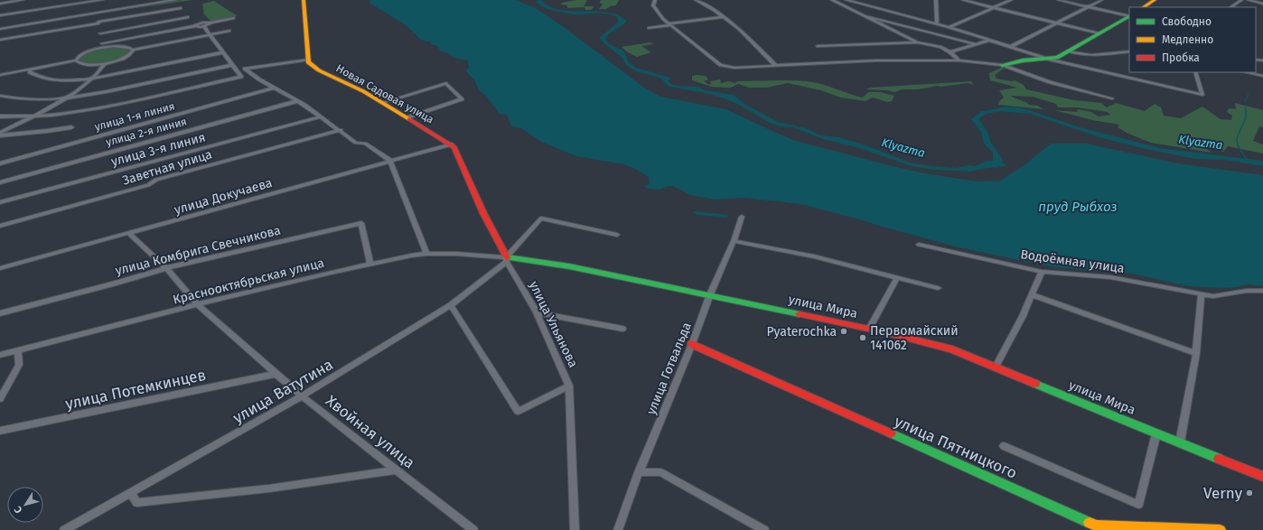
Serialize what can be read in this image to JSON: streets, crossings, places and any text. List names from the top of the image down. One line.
{"streets":{"street":["Новая Садовая улица","улица 1-я линия","улица 2-я линия","улица 3-я линия","Заветная улица","улица Докучаева","улица Комбрига Свечникова","Водоёмная улица","Краснооктябрьская улица","улица Мира","улица Ульянова","улица Готвальда","улица Потемкинцев","улица Ватутина","Хвойная улица","улица Пятницкого"]},"crossings":[["Новая Садовая улица","улица Докучаева"],["Новая Садовая улица","улица Ульянова"],["улица Докучаева","улица Ульянова"],["улица Докучаева","Хвойная улица"],["улица Комбрига Свечникова","Краснооктябрьская улица"],["улица Комбрига Свечникова","Хвойная улица"],["Краснооктябрьская улица","улица Мира"],["Краснооктябрьская улица","улица Ульянова"],["Краснооктябрьская улица","улица Ватутина"],["Краснооктябрьская улица","Хвойная улица"],["улица Мира","улица Ульянова"],["улица Мира","улица Готвальда"],["улица Мира","улица Ватутина"],["улица Ульянова","улица Ватутина"],["улица Готвальда","улица Пятницкого"],["улица Потемкинцев","Хвойная улица"],["улица Ватутина","Хвойная улица"]],"water":["Klyazma","пруд Рыбхоз"],"places":["Pyaterochka","Первомайский 141062","Verny"],"legend":["Свободно","Медленно","Пробка"],"north":"bottom left"}
